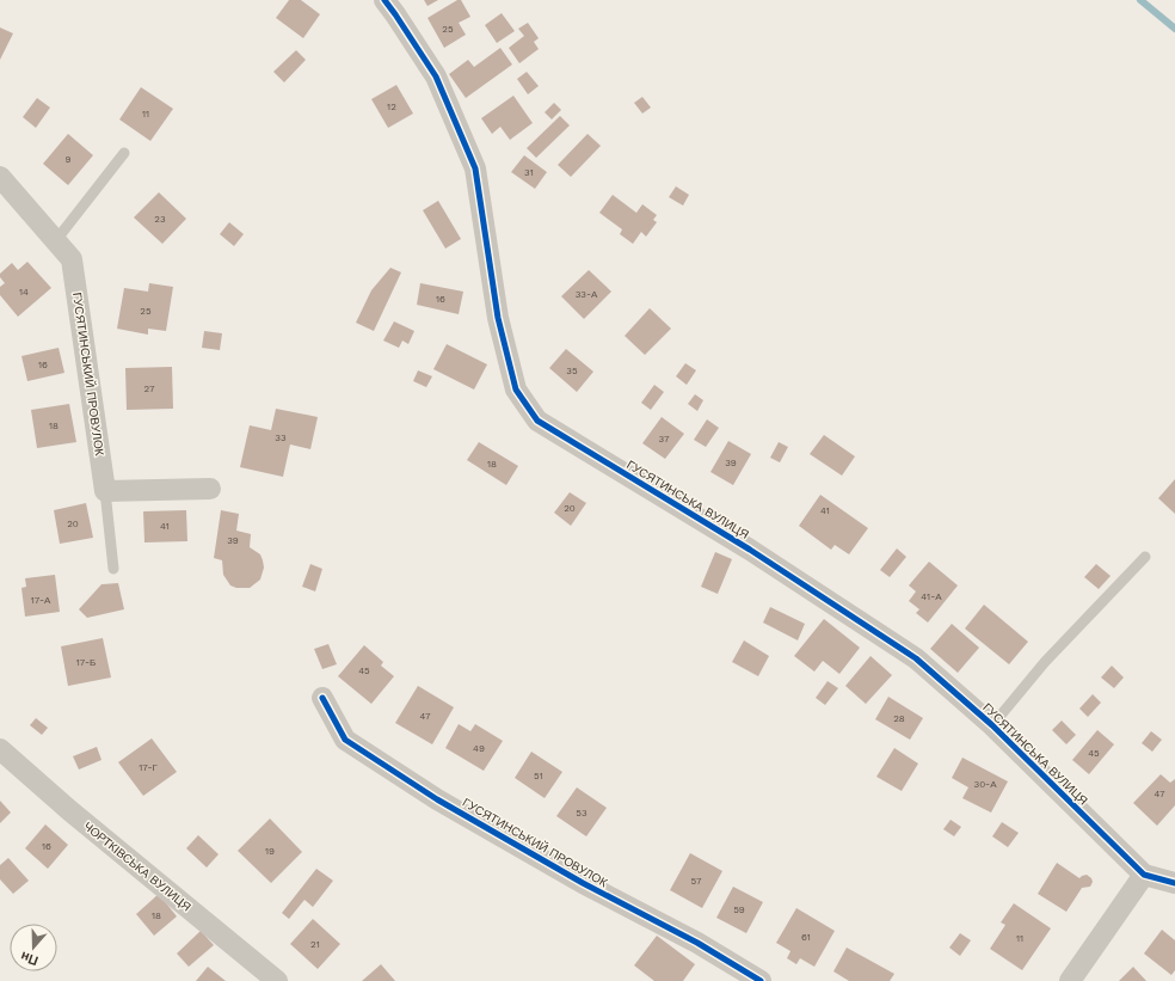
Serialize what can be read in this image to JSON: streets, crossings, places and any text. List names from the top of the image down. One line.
{"streets":{"street":["ГУСЯТИНСЬКИЙ ПРОВУЛОК","ГУСЯТИНСЬКА ВУЛИЦЯ","ЧОРТКІВСЬКА ВУЛИЦЯ"]},"house_numbers":["25","12","11","9","31","23","14","33-А","16","25","16","35","27","18","33","37","39","18","20","41","20","41","39","41-А","17-А","17-Б","45","47","28","49","45","17-Г","51","30-А","47","53","16","19","57","59","18","61","11","21"],"north":"bottom"}
